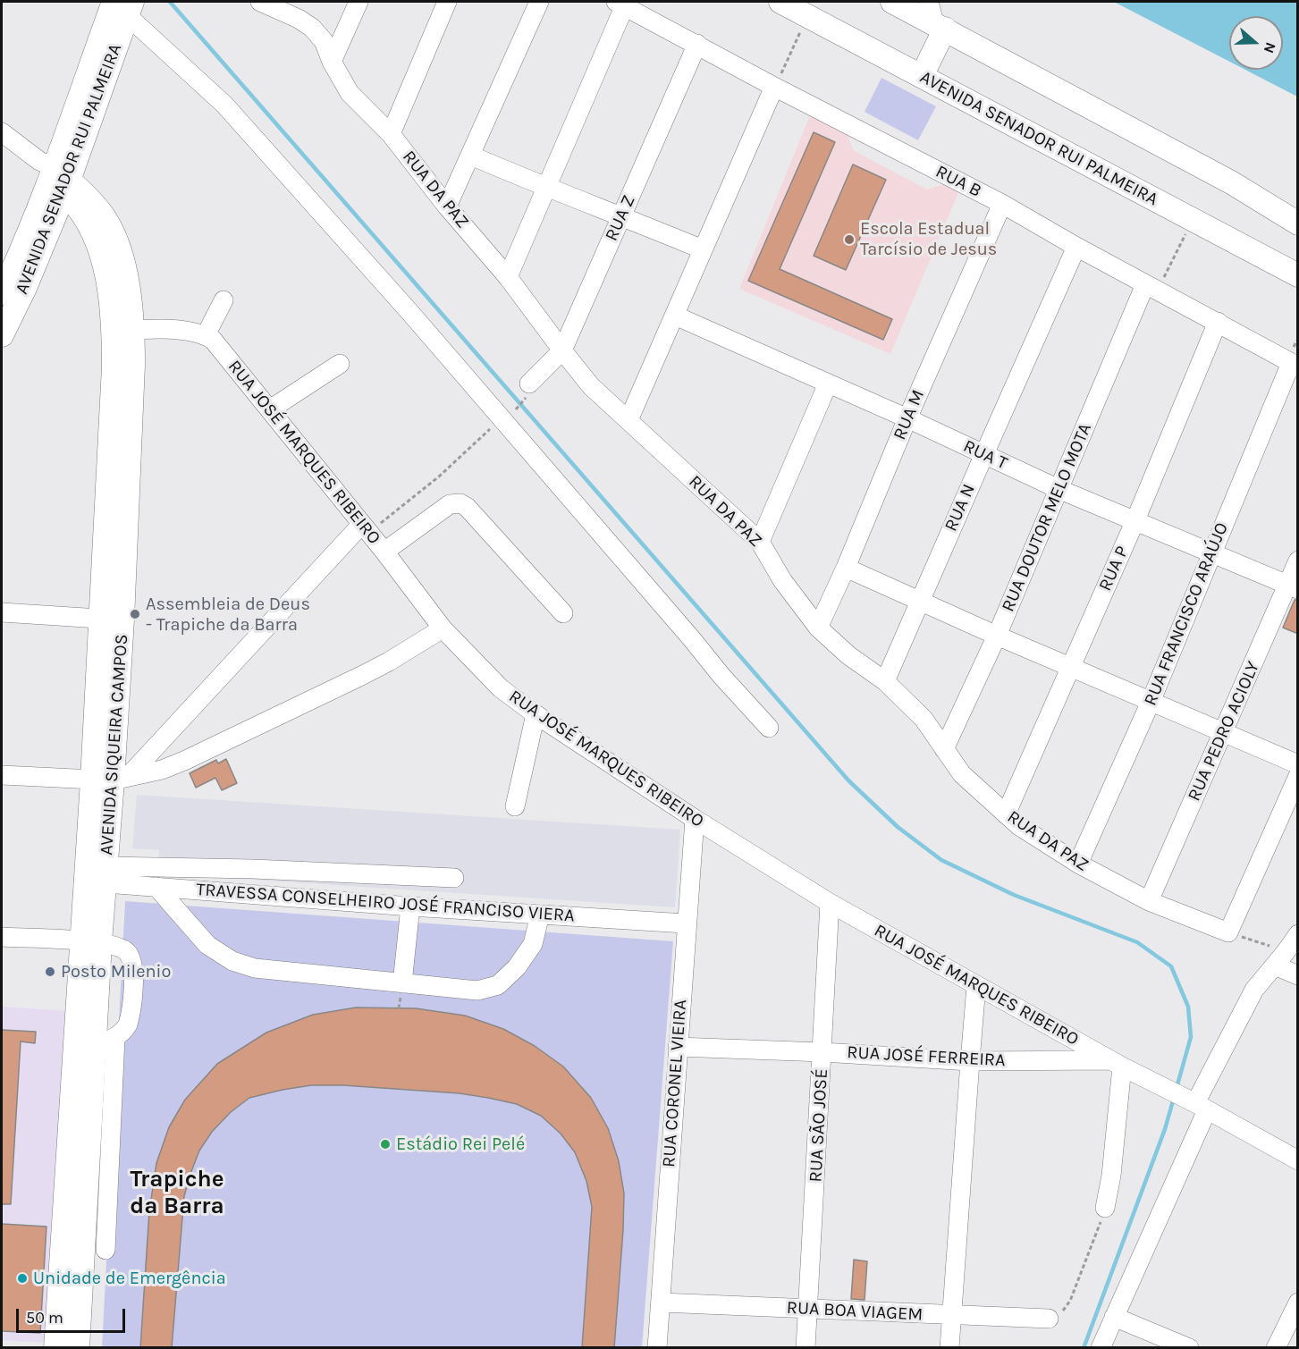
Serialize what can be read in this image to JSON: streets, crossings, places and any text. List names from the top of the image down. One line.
{"streets":{"main road":["AVENIDA SENADOR RUI PALMEIRA","AVENIDA SIQUEIRA CAMPOS"],"street":["RUA B","RUA DA PAZ","RUA Z","RUA M","RUA JOSÉ MARQUES RIBEIRO","RUA T","RUA N","RUA DOUTOR MELO MOTA","RUA P","RUA FRANCISCO ARAÚJO","RUA PEDRO ACIOLY","TRAVESSA CONSELHEIRO JOSÉ FRANCISO VIERA","RUA JOSÉ FERREIRA","RUA CORONEL VIEIRA","RUA SÃO JOSÉ","RUA BOA VIAGEM"]},"crossings":[["AVENIDA SENADOR RUI PALMEIRA","AVENIDA SIQUEIRA CAMPOS"],["RUA B","RUA Z"],["RUA B","RUA M"],["RUA B","RUA N"],["RUA B","RUA DOUTOR MELO MOTA"],["RUA B","RUA P"],["RUA B","RUA FRANCISCO ARAÚJO"],["RUA DA PAZ","RUA Z"],["RUA DA PAZ","RUA M"],["RUA DA PAZ","RUA N"],["RUA DA PAZ","RUA DOUTOR MELO MOTA"],["RUA DA PAZ","RUA P"],["RUA DA PAZ","RUA FRANCISCO ARAÚJO"],["RUA DA PAZ","RUA PEDRO ACIOLY"],["RUA M","RUA T"],["RUA JOSÉ MARQUES RIBEIRO","RUA JOSÉ FERREIRA"],["RUA JOSÉ MARQUES RIBEIRO","RUA CORONEL VIEIRA"],["RUA JOSÉ MARQUES RIBEIRO","RUA SÃO JOSÉ"],["RUA T","RUA N"],["RUA T","RUA DOUTOR MELO MOTA"],["RUA T","RUA P"],["RUA T","RUA FRANCISCO ARAÚJO"],["RUA T","RUA PEDRO ACIOLY"],["AVENIDA SIQUEIRA CAMPOS","TRAVESSA CONSELHEIRO JOSÉ FRANCISO VIERA"],["TRAVESSA CONSELHEIRO JOSÉ FRANCISO VIERA","RUA CORONEL VIEIRA"],["RUA JOSÉ FERREIRA","RUA CORONEL VIEIRA"],["RUA JOSÉ FERREIRA","RUA SÃO JOSÉ"],["RUA CORONEL VIEIRA","RUA BOA VIAGEM"],["RUA SÃO JOSÉ","RUA BOA VIAGEM"]],"districts":["Trapiche da Barra"],"places":["Escola Estadual Tarcísio de Jesus","Assembleia de Deus - Trapiche da Barra","Posto Milenio","Estádio Rei Pelé","Unidade de Emergência"],"scale_bar":"50 m","north":"right"}
